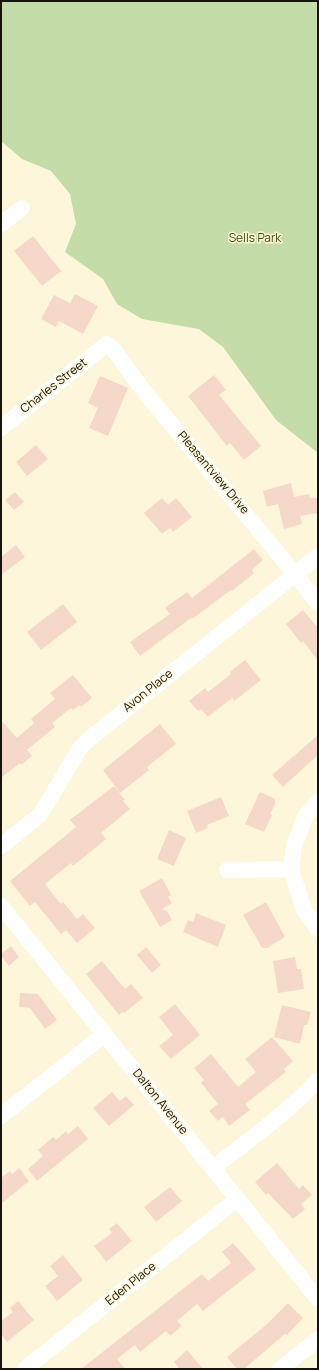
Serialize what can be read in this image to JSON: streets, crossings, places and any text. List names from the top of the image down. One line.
{"streets":{"street":["Charles Street","Pleasantview Drive","Avon Place","Dalton Avenue","Eden Place"]},"crossings":[["Charles Street","Pleasantview Drive"],["Pleasantview Drive","Avon Place"],["Dalton Avenue","Eden Place"]],"parks":["Sells Park"]}
